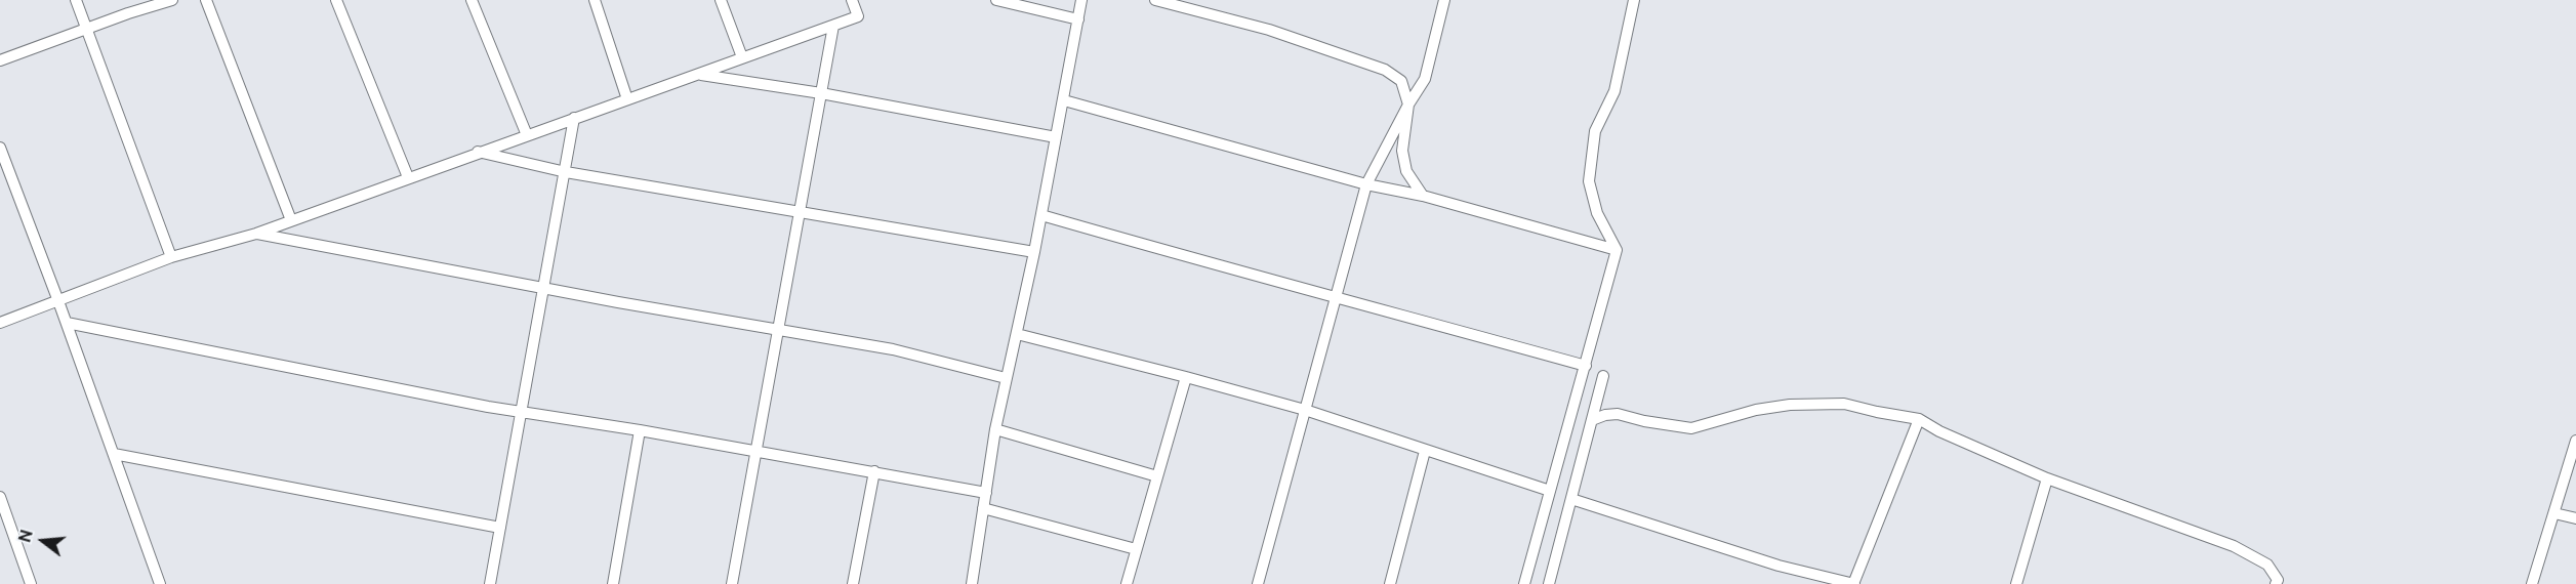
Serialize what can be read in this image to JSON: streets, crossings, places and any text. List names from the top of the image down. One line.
{"north":"left"}
